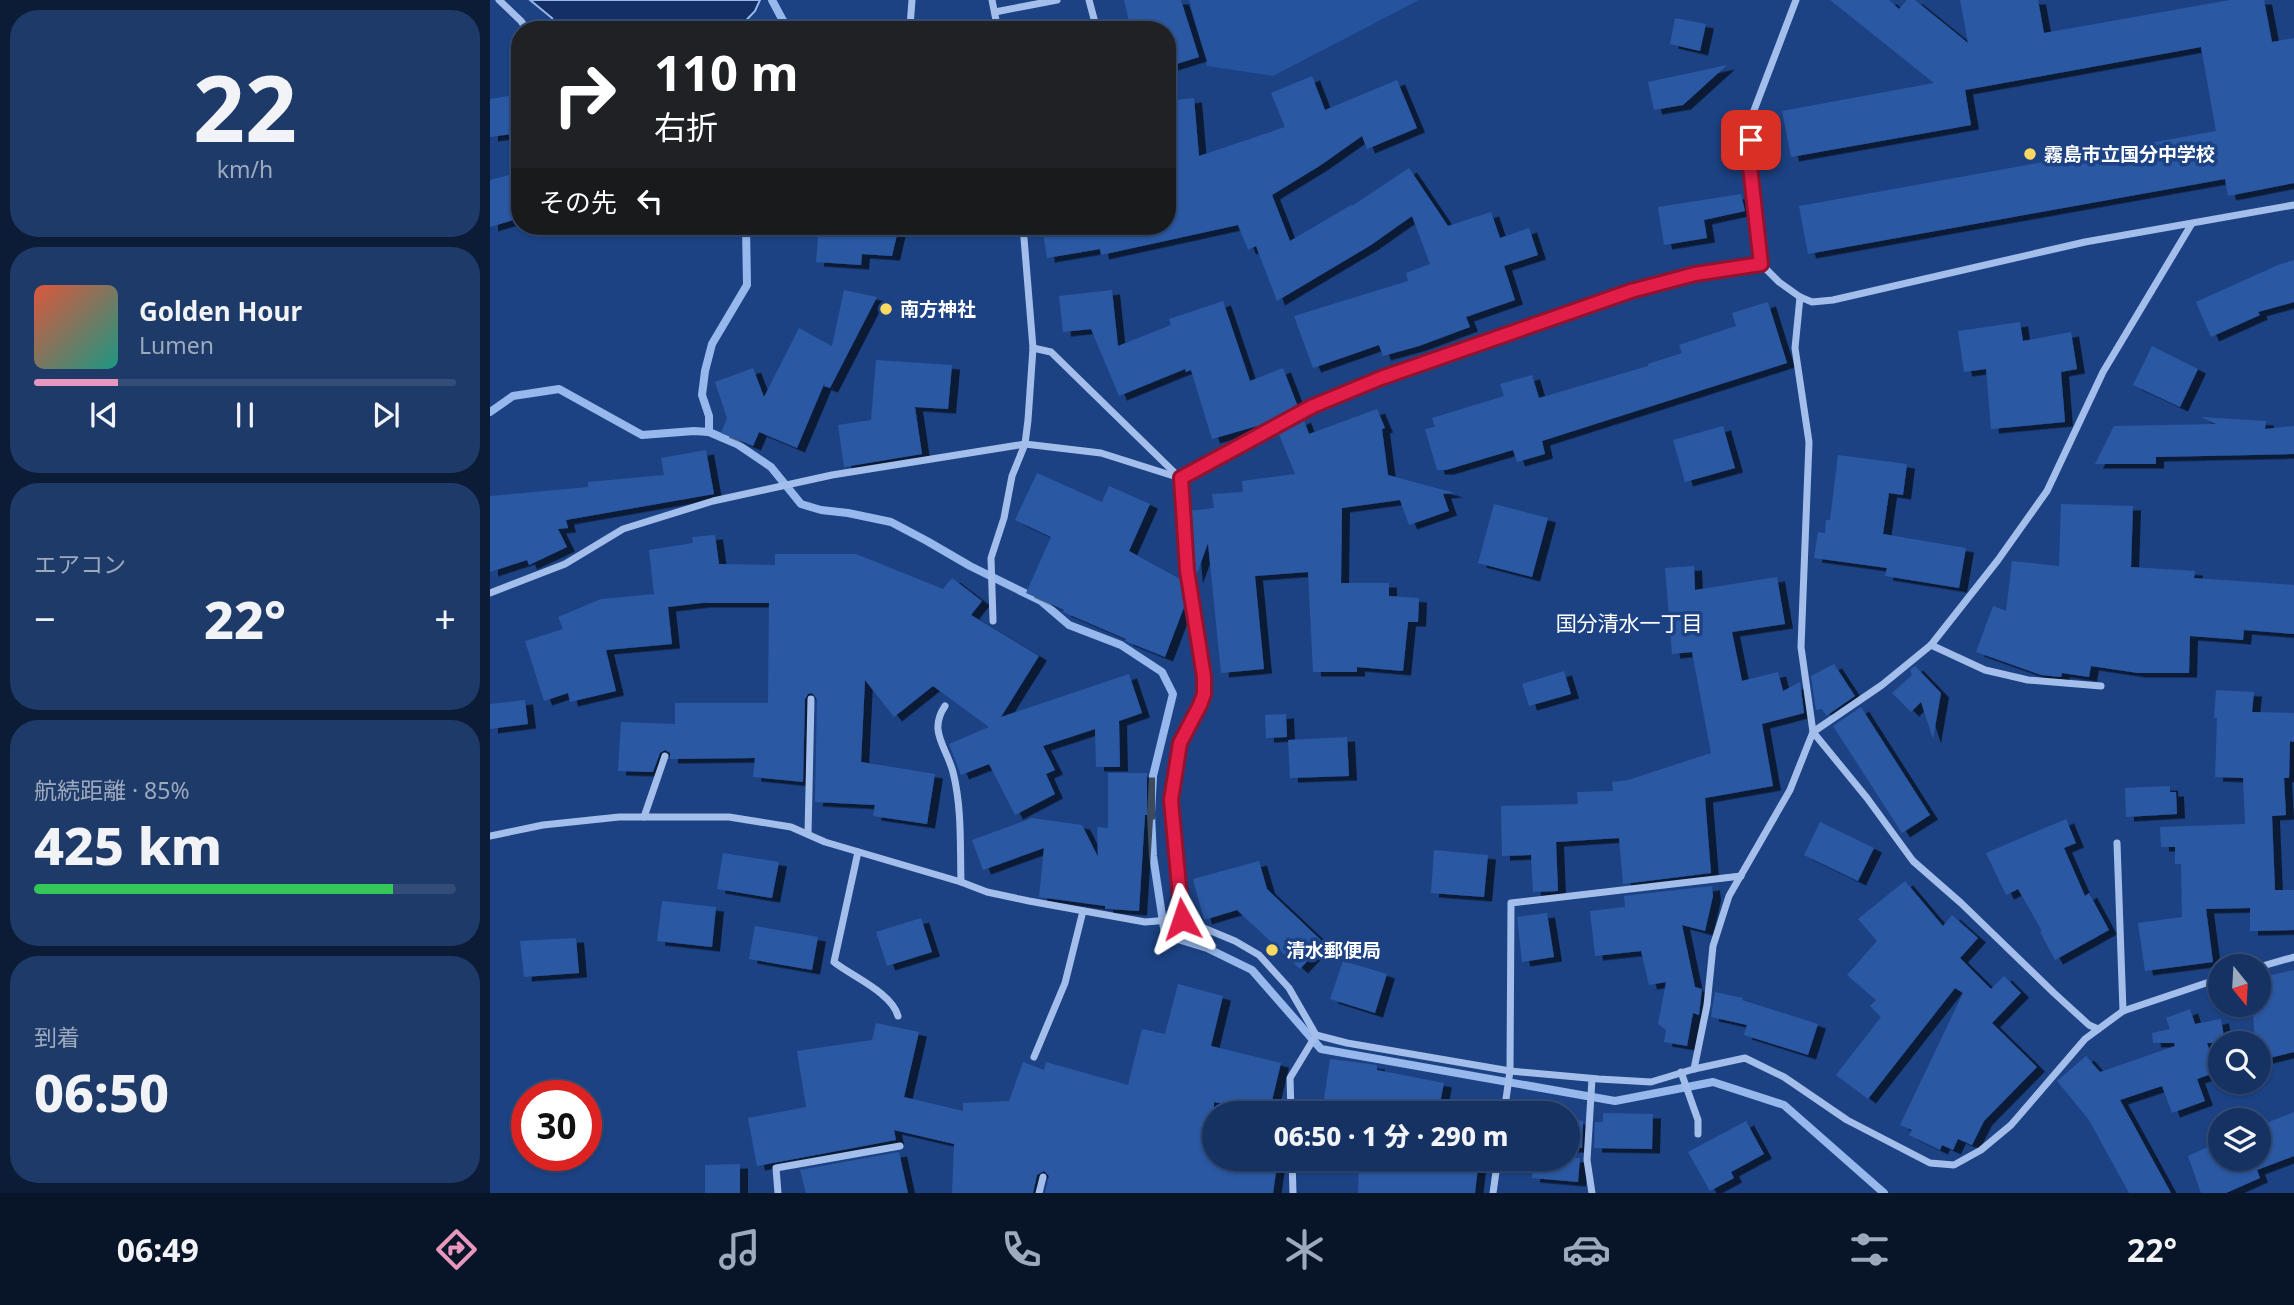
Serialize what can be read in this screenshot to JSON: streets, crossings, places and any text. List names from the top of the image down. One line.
{"districts":["国分清水一丁目"],"places":["霧島市立国分中学校","南方神社","清水郵便局"],"north":"bottom","page":{"tile":[["22","km/h"],"エアコン",["航続距離 · 85%","425 km"],["到着","06:50"]],"turn":["110 m","右折"],"then":"その先","song":["Golden Hour","Lumen"],"heat":["−","22°","+"],"limit":"30","trip":"06:50 · 1 分 · 290 m","tabs":["06:49","22°"]}}
